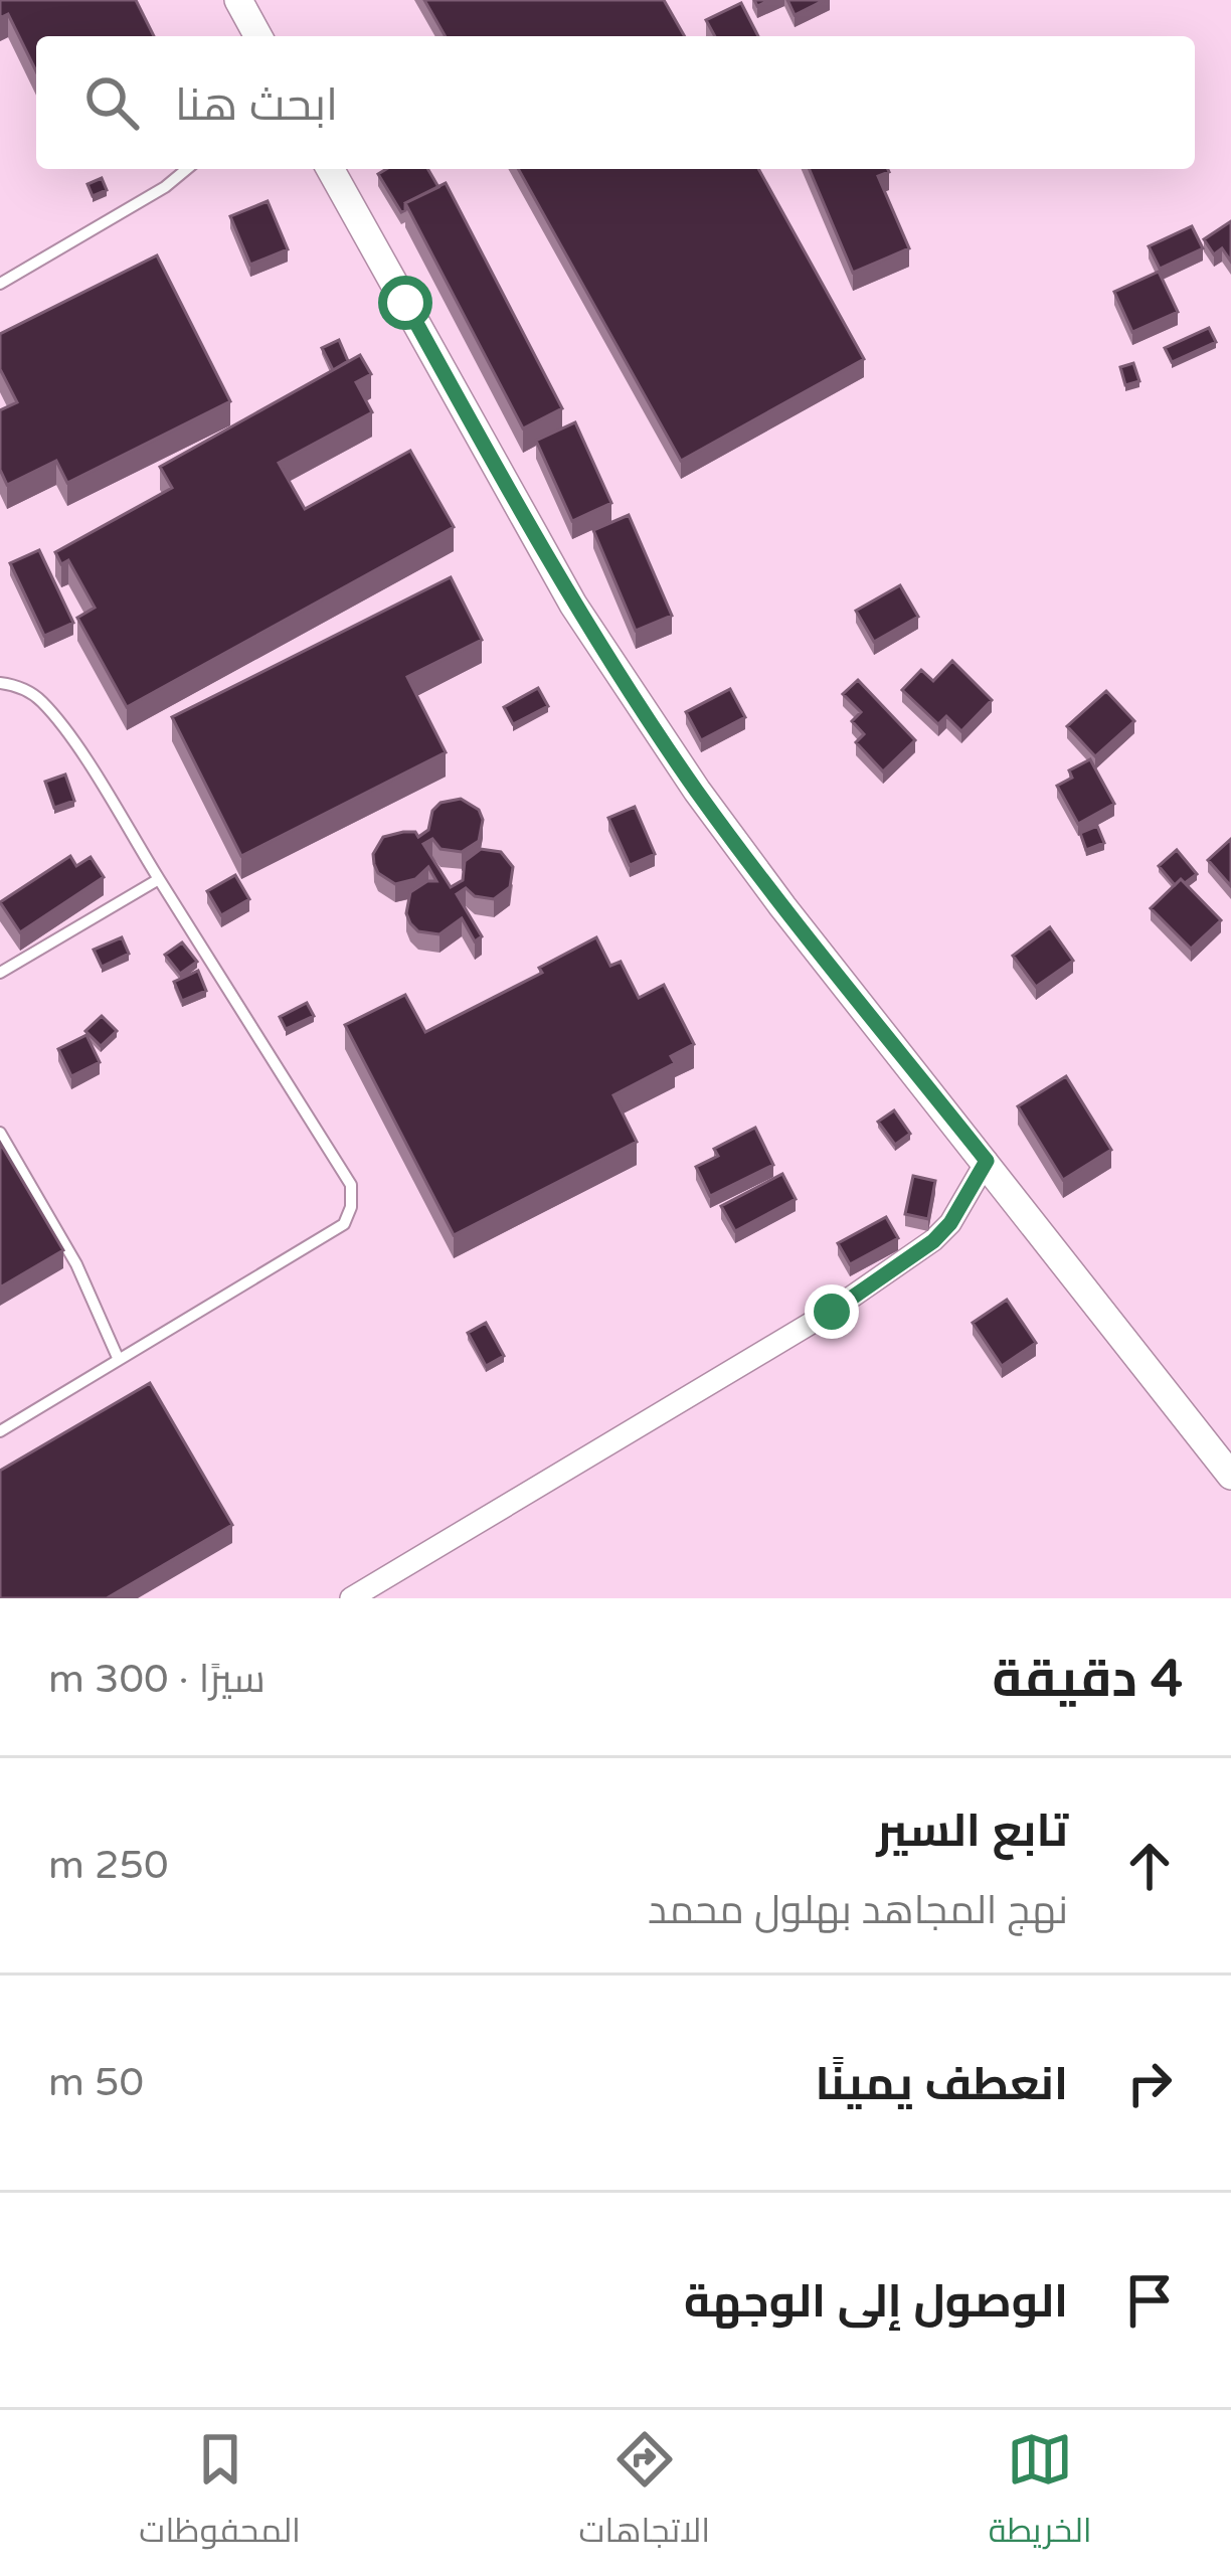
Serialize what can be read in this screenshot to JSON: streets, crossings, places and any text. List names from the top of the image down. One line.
{"page":{"search":"ابحث هنا","heading":["4 دقيقة","سيرًا · 300 m"],"list":[["تابع السير","نهج المجاهد بهلول محمد","250 m"],["انعطف يمينًا","50 m"],"الوصول إلى الوجهة"],"nav":["الخريطة","الاتجاهات","المحفوظات"]}}
